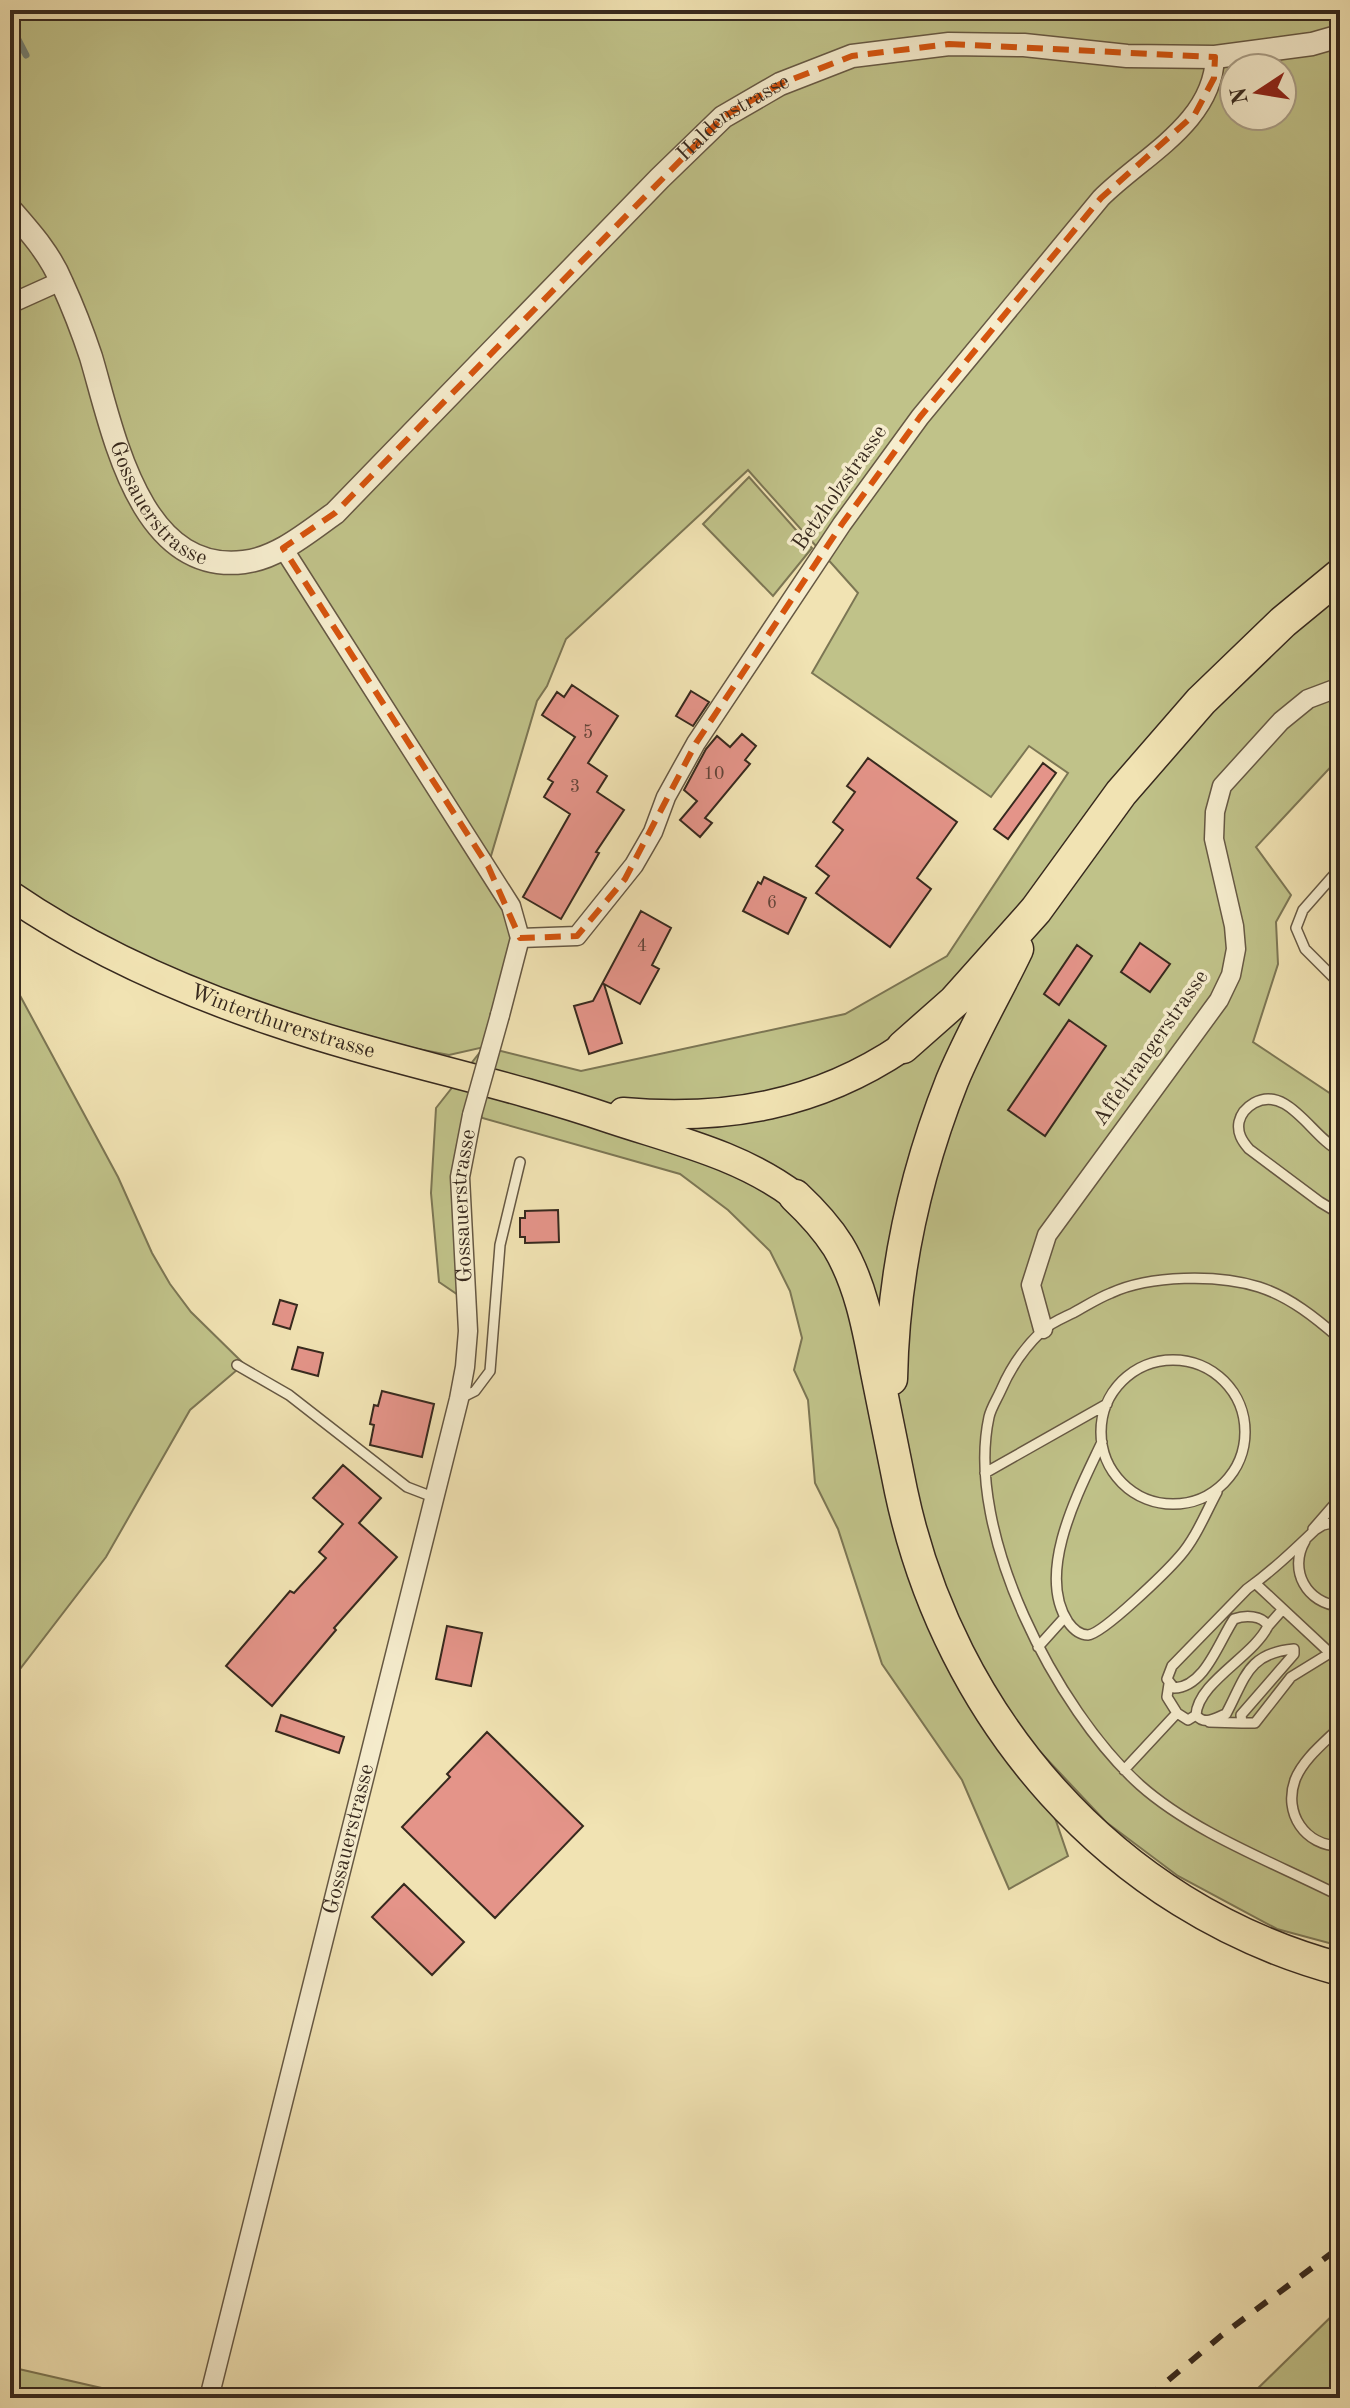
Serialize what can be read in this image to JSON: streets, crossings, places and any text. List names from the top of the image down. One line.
{"streets":{"highway":["Winterthurerstrasse"],"street":["Haldenstrasse","Betzholzstrasse","Gossauerstrasse","Affeltrangerstrasse"]},"crossings":[["Haldenstrasse","Betzholzstrasse"],["Haldenstrasse","Gossauerstrasse"],["Betzholzstrasse","Gossauerstrasse"]],"house_numbers":["5","10","3","6","4"],"north":"left"}
